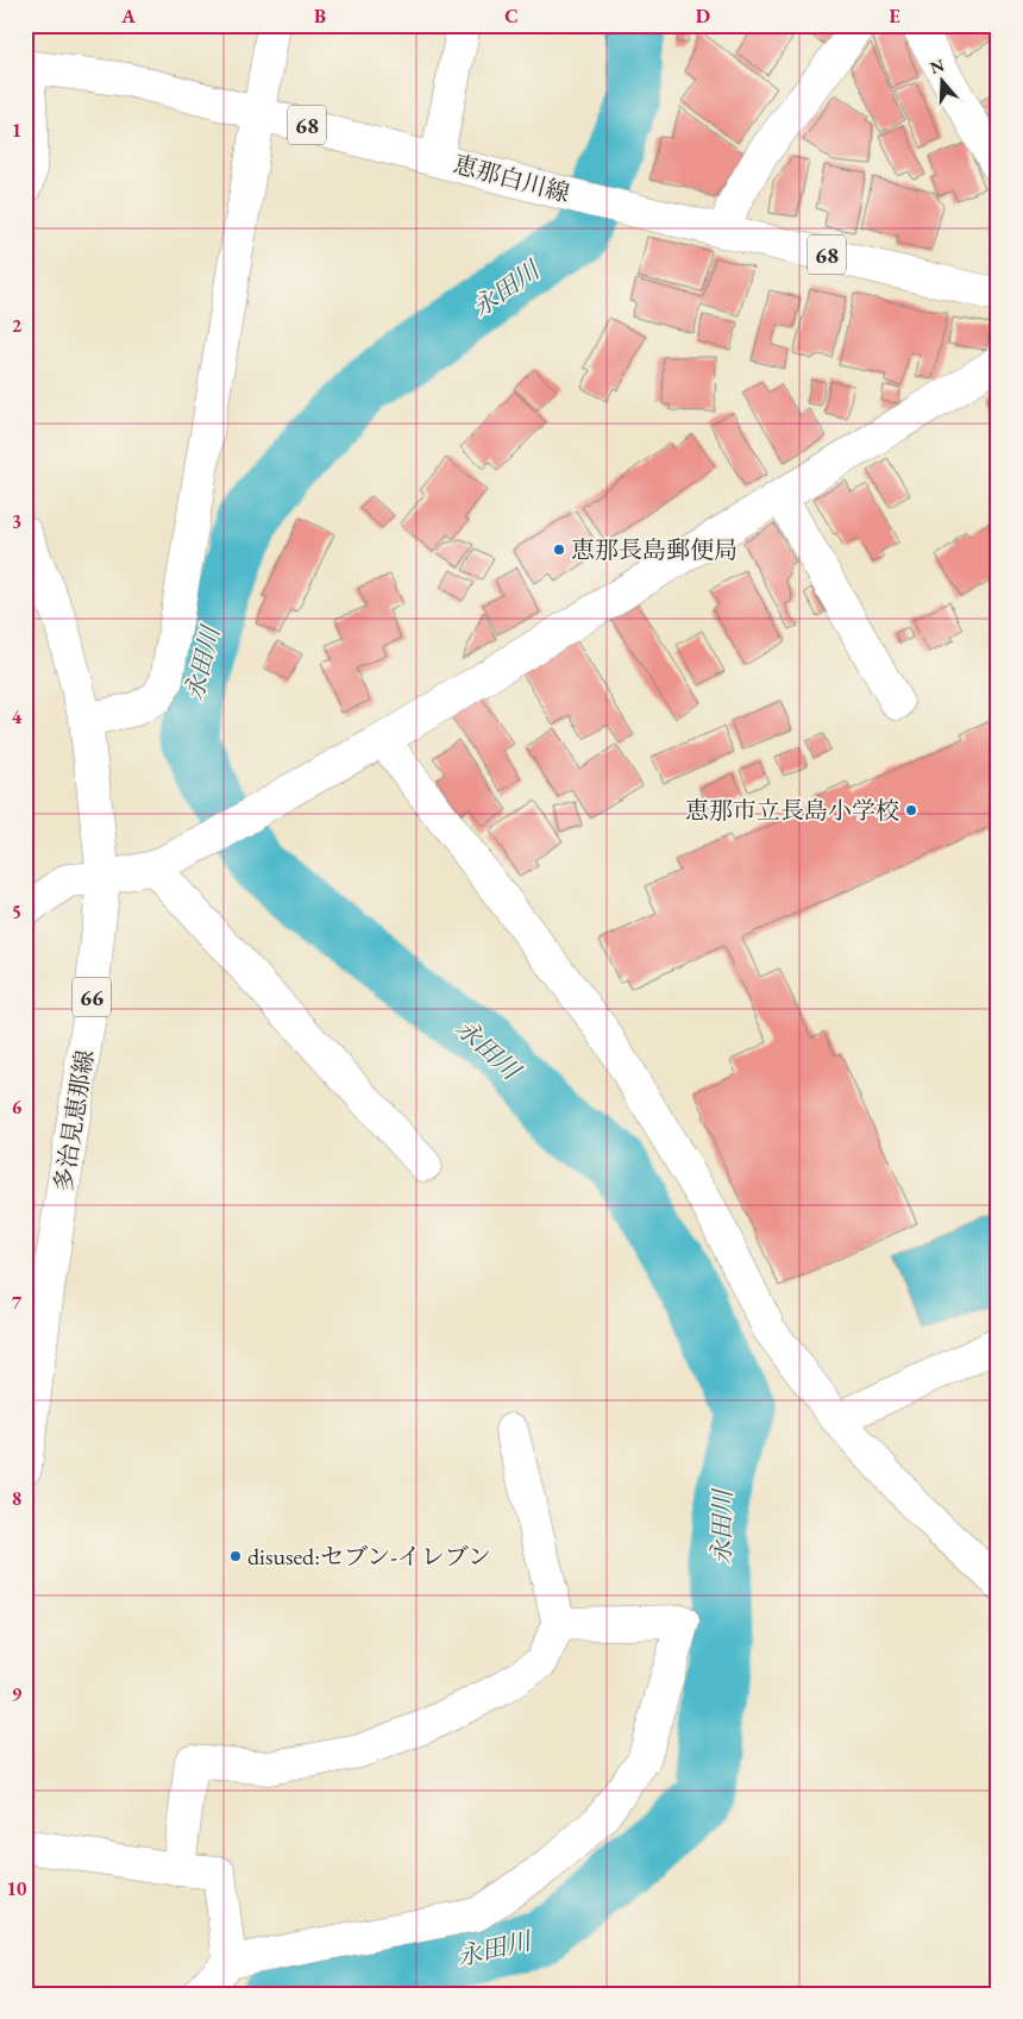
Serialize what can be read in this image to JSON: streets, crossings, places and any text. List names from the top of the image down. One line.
{"streets":{"street":["68","恵那白川線","66","多治見恵那線"]},"water":["永田川"],"places":["恵那長島郵便局","恵那市立長島小学校","disused:セブン-イレブン"],"north":"top","grid":{"columns":["A","B","C","D","E"],"rows":["1","2","3","4","5","6","7","8","9","10"]}}
